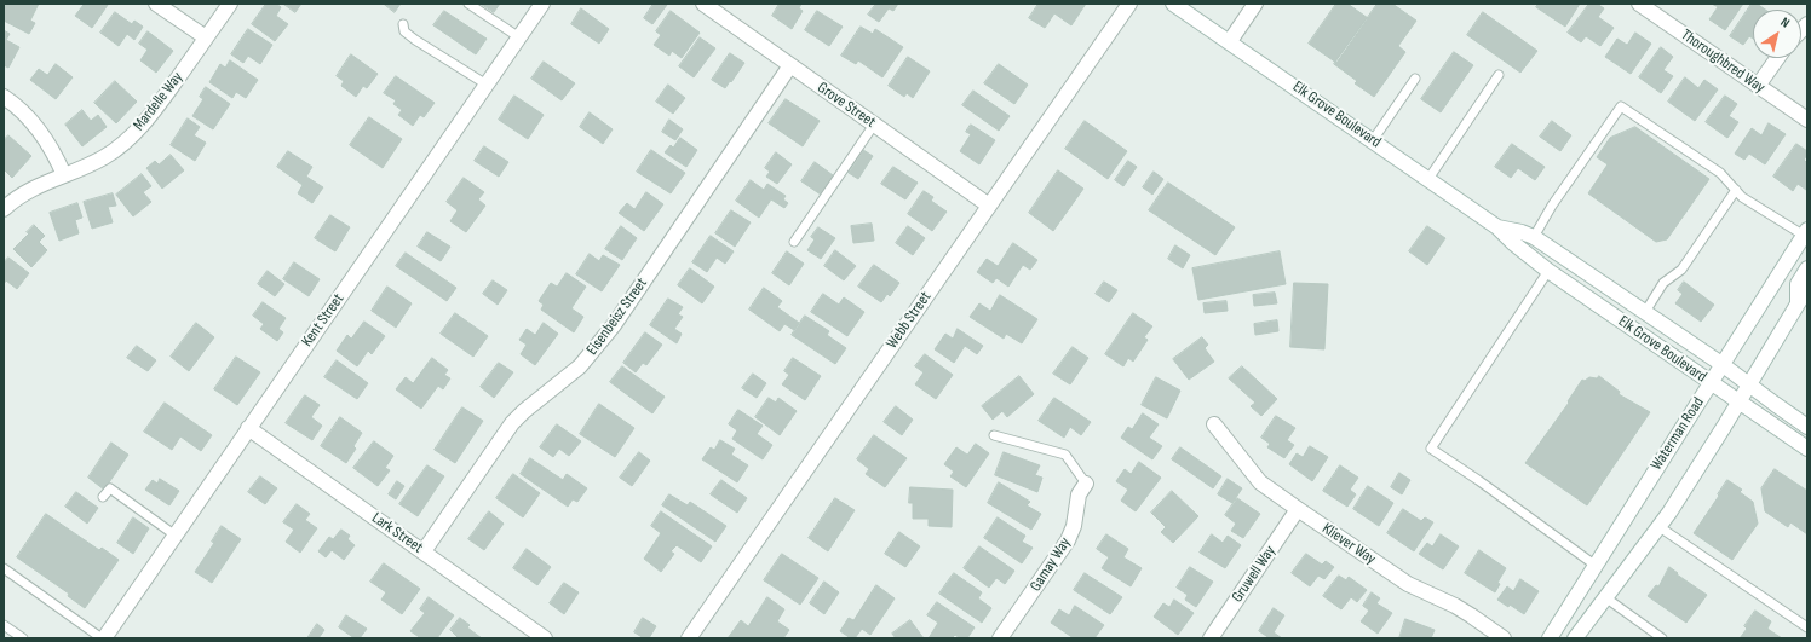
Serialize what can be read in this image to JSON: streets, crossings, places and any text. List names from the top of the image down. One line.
{"streets":{"street":["Thoroughbred Way","Mardelle Way","Grove Street","Elk Grove Boulevard","Eisenbeisz Street","Kent Street","Webb Street","Waterman Road","Lark Street","Kliever Way","Gamay Way","Gruwell Way"]},"crossings":[["Grove Street","Eisenbeisz Street"],["Grove Street","Webb Street"],["Elk Grove Boulevard","Waterman Road"],["Eisenbeisz Street","Lark Street"],["Kent Street","Lark Street"],["Kliever Way","Gruwell Way"]],"north":"top right"}
